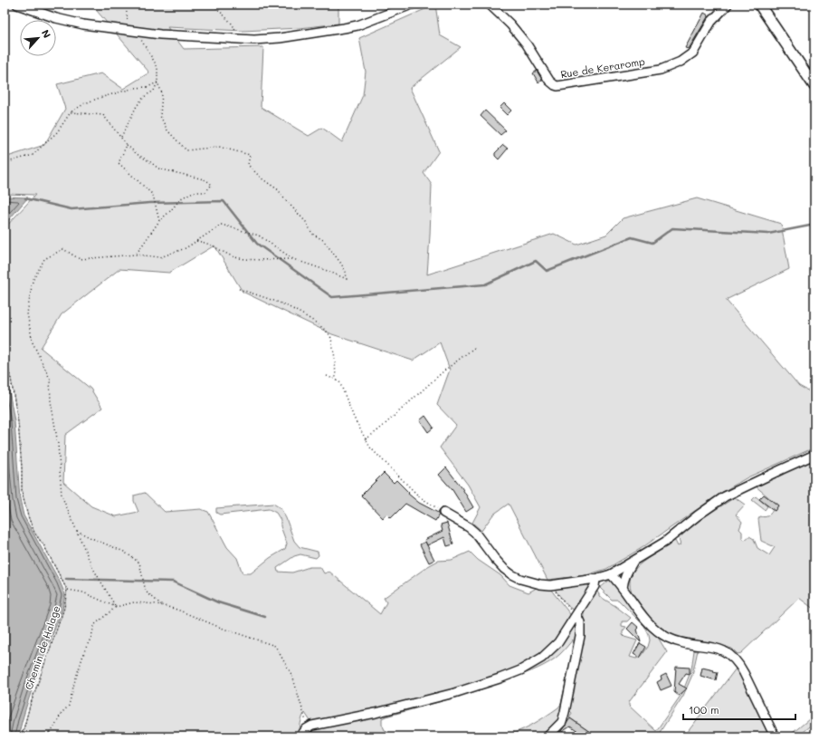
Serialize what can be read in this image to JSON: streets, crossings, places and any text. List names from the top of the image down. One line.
{"streets":{"street":["Rue de Keraromp"],"path":["Chemin de Halage"]},"scale_bar":"100 m","north":"top right"}
